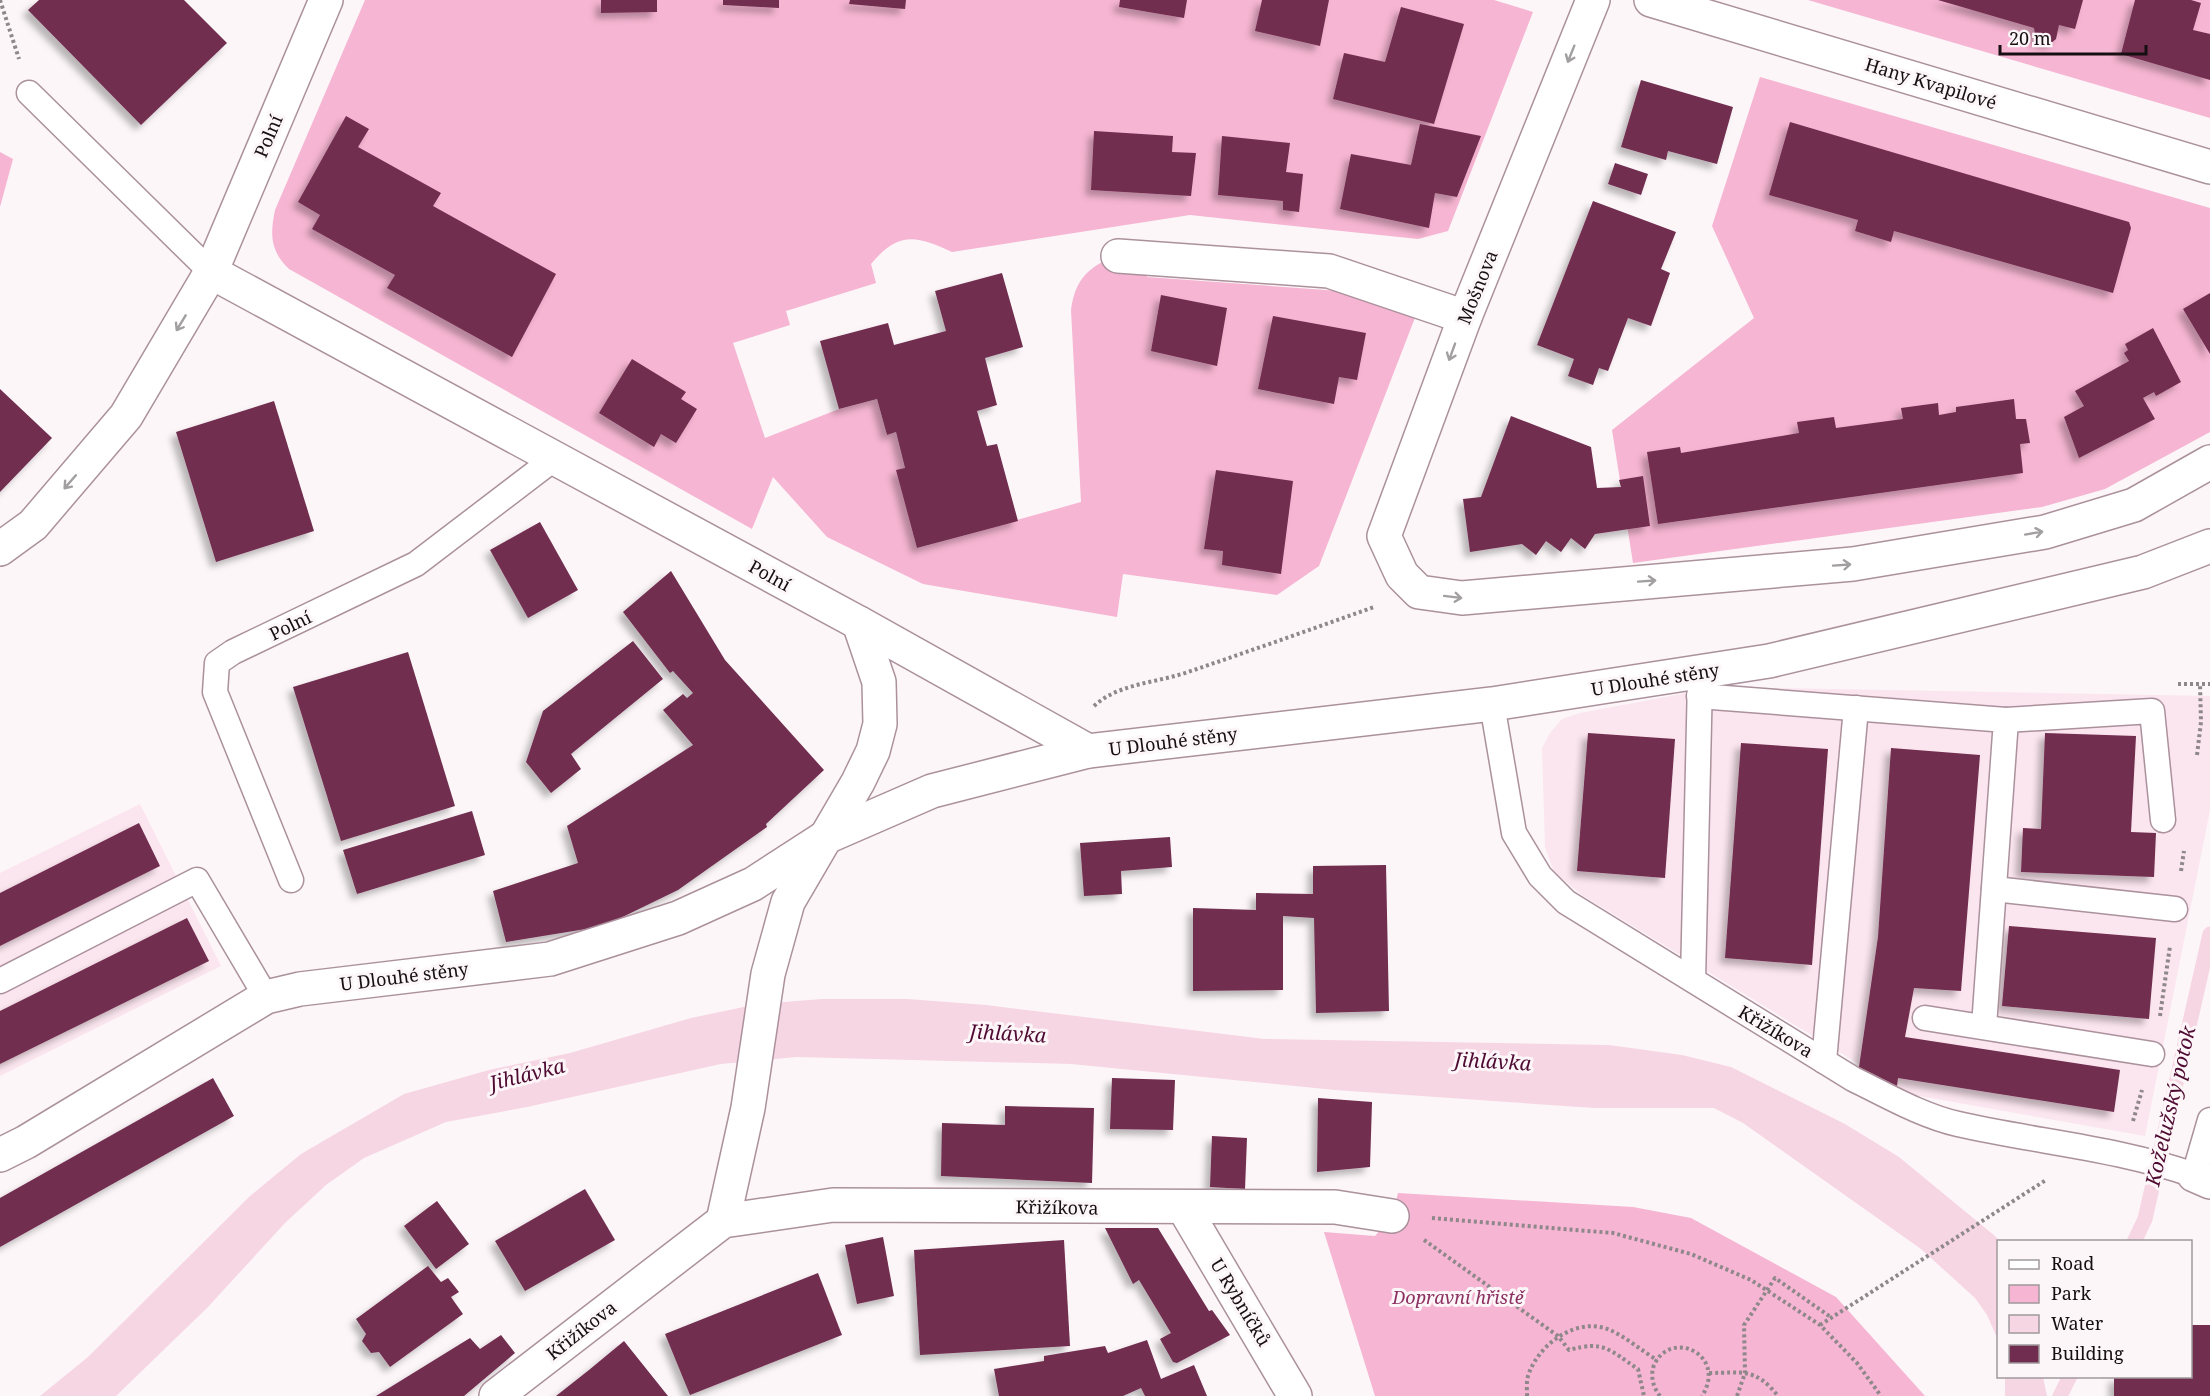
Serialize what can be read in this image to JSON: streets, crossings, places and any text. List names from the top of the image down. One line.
{"streets":{"street":["Hany Kvapilové","Polní","Mošnova","U Dlouhé stěny","Křižíkova","U Rybníčků"]},"crossings":[["Polní","U Dlouhé stěny"],["U Dlouhé stěny","Křižíkova"],["Křižíkova","U Rybníčků"]],"one_way":["Mošnova"],"water":["Jihlávka","Koželužský potok"],"parks":["Dopravní hřistě"],"legend":["Road","Park","Water","Building"],"scale_bar":"20 m"}
